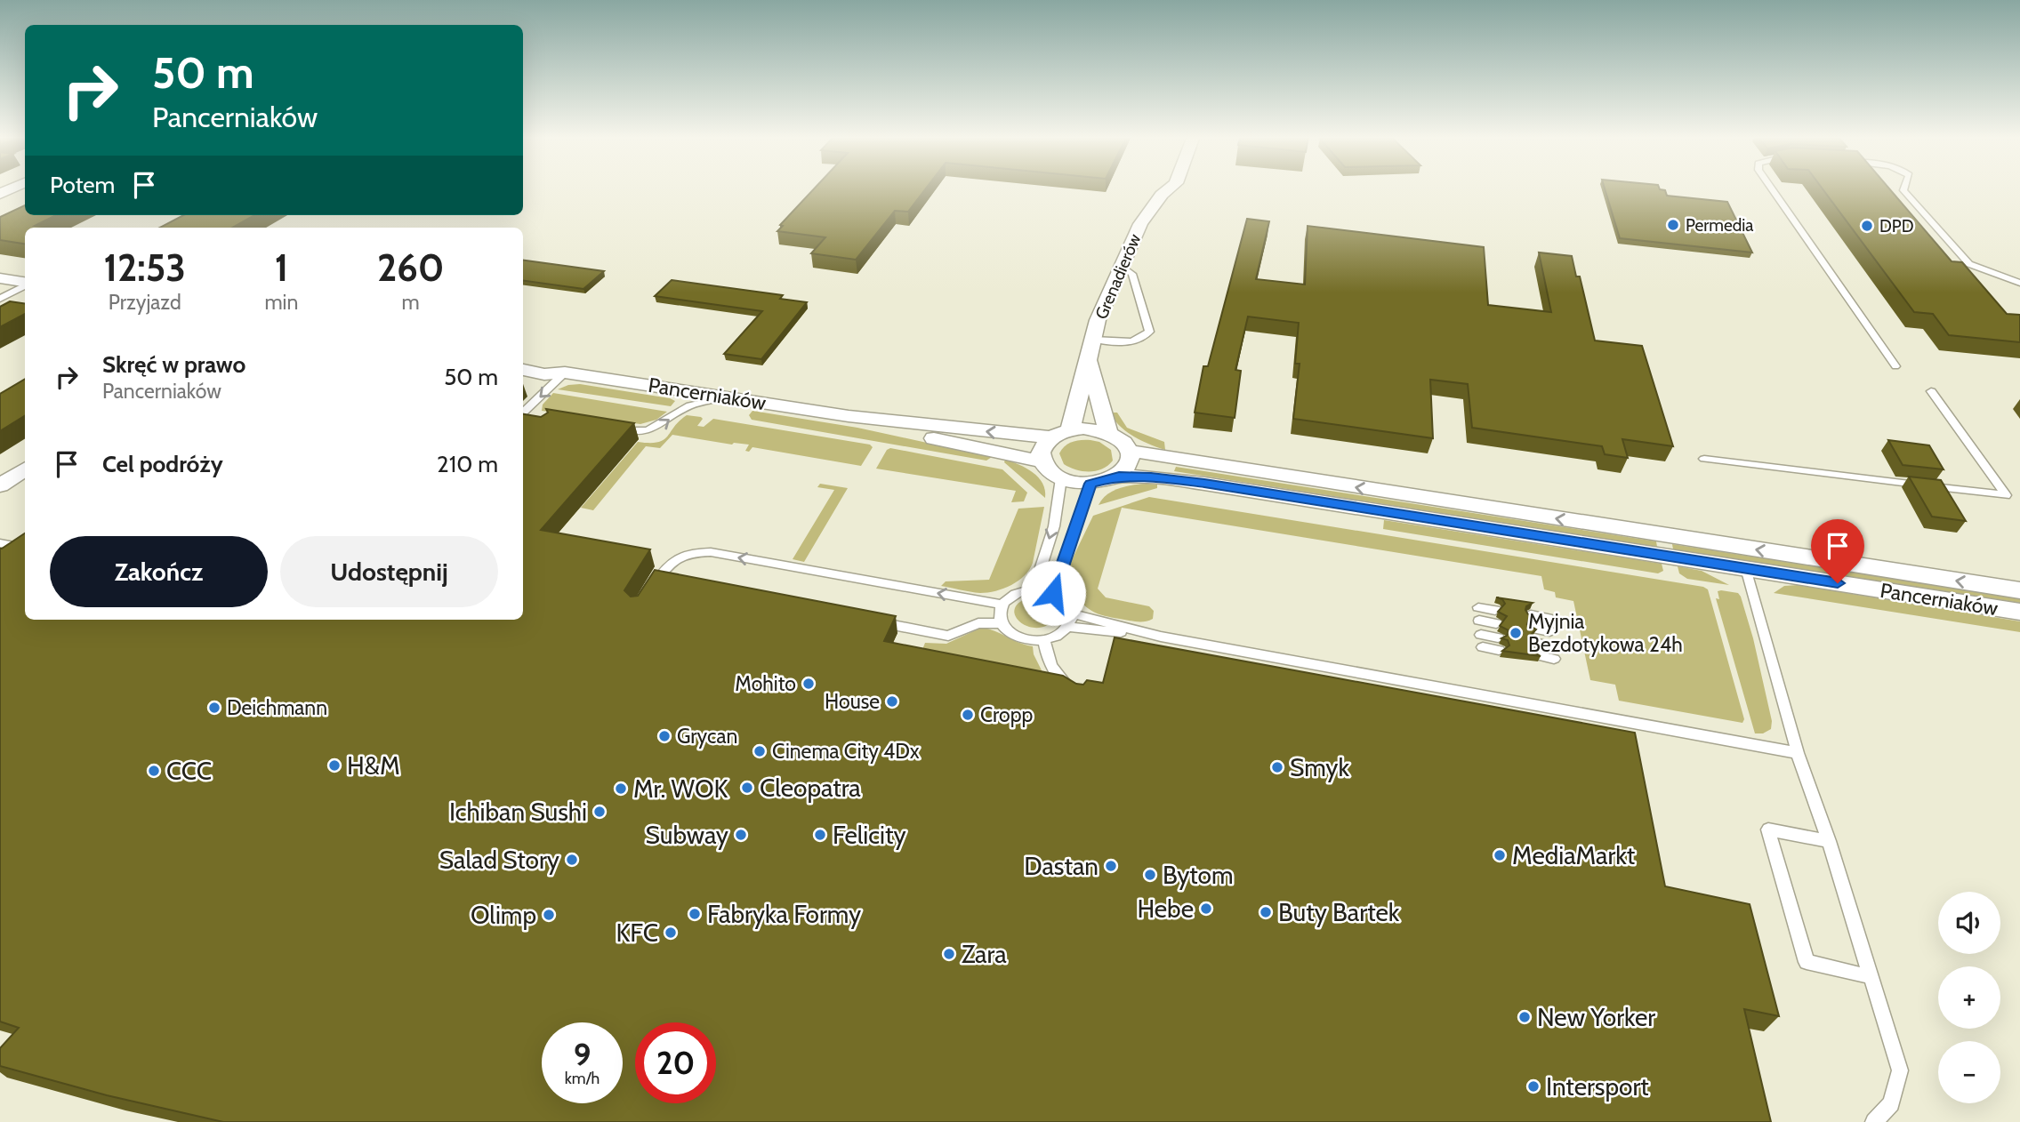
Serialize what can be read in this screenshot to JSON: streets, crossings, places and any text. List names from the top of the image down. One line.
{"streets":{"street":["Grenadierów","Pancerniaków"]},"crossings":[["Grenadierów","Pancerniaków"]],"places":["Permedia","DPD","Myjnia Bezdotykowa 24h","Mohito","House","Deichmann","Cropp","Grycan","Cinema City 4Dx","H&M","Smyk","CCC","Cleopatra","Mr. WOK","Ichiban Sushi","Subway","Felicity","MediaMarkt","Salad Story","Dastan","Bytom","Hebe","Buty Bartek","Fabryka Formy","Olimp","KFC","Zara","New Yorker","Intersport"],"page":{"turn":["50 m","Pancerniaków"],"then":"Potem","eta":["12:53","Przyjazd","1","min","260","m"],"list":[{"name":"Skręć w prawo","note":"Pancerniaków","value":"50 m"},{"name":"Cel podróży","value":"210 m"}],"buttons":["Zakończ","Udostępnij"],"map_buttons":["+","−"],"speed":"9 km/h","limit":"20"}}
